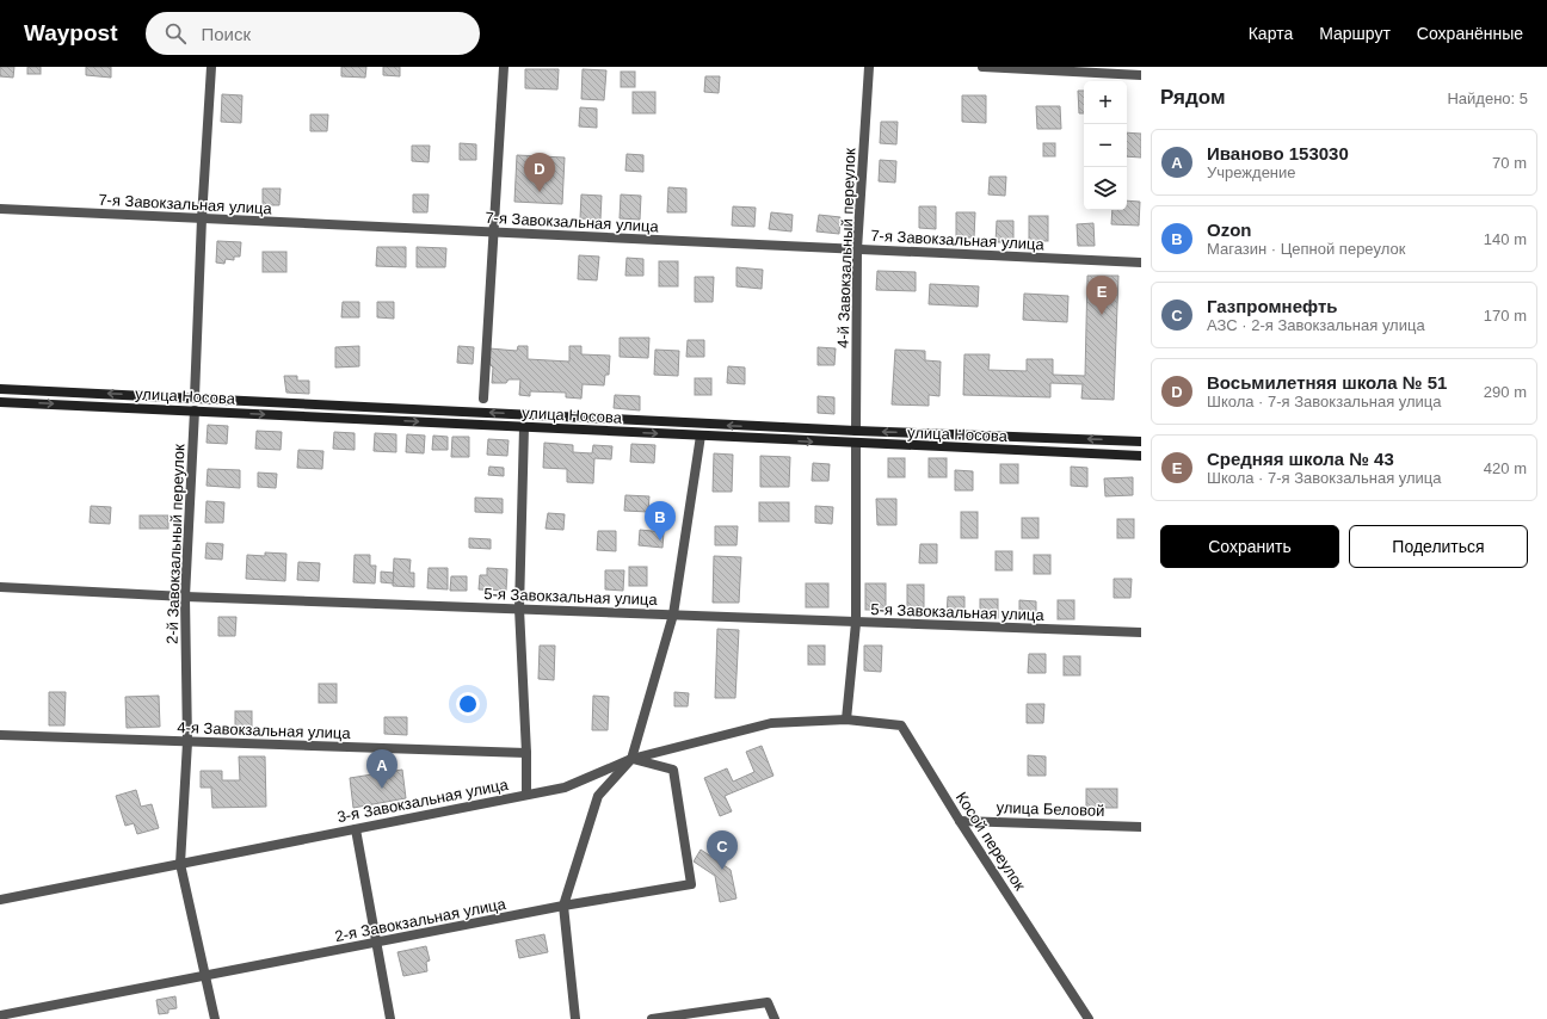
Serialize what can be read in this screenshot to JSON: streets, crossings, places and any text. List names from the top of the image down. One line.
{"streets":{"main road":["улица Носова","2-й Завокзальный переулок"],"street":["7-я Завокзальная улица","4-й Завокзальный переулок","5-я Завокзальная улица","4-я Завокзальная улица","3-я Завокзальная улица","улица Беловой","Косой переулок","2-я Завокзальная улица"]},"crossings":[["7-я Завокзальная улица","4-й Завокзальный переулок"],["7-я Завокзальная улица","2-й Завокзальный переулок"],["4-й Завокзальный переулок","улица Носова"],["улица Носова","2-й Завокзальный переулок"],["2-й Завокзальный переулок","5-я Завокзальная улица"],["2-й Завокзальный переулок","4-я Завокзальная улица"],["2-й Завокзальный переулок","3-я Завокзальная улица"],["2-й Завокзальный переулок","2-я Завокзальная улица"],["3-я Завокзальная улица","Косой переулок"],["3-я Завокзальная улица","2-я Завокзальная улица"],["улица Беловой","Косой переулок"]],"page":{"header":"Waypost","search":"Поиск","nav":["Карта","Маршрут","Сохранённые"],"heading":["Рядом","Найдено: 5"],"map_buttons":["+","−"],"list":[{"mark":"A","name":"Иваново 153030","note":"Учреждение","value":"70 m"},{"mark":"B","name":"Ozon","note":"Магазин · Цепной переулок","value":"140 m"},{"mark":"C","name":"Газпромнефть","note":"АЗС · 2-я Завокзальная улица","value":"170 m"},{"mark":"D","name":"Восьмилетняя школа № 51","note":"Школа · 7-я Завокзальная улица","value":"290 m"},{"mark":"E","name":"Средняя школа № 43","note":"Школа · 7-я Завокзальная улица","value":"420 m"}],"pins":["D","E","B","A","C"],"buttons":["Сохранить","Поделиться"]}}
